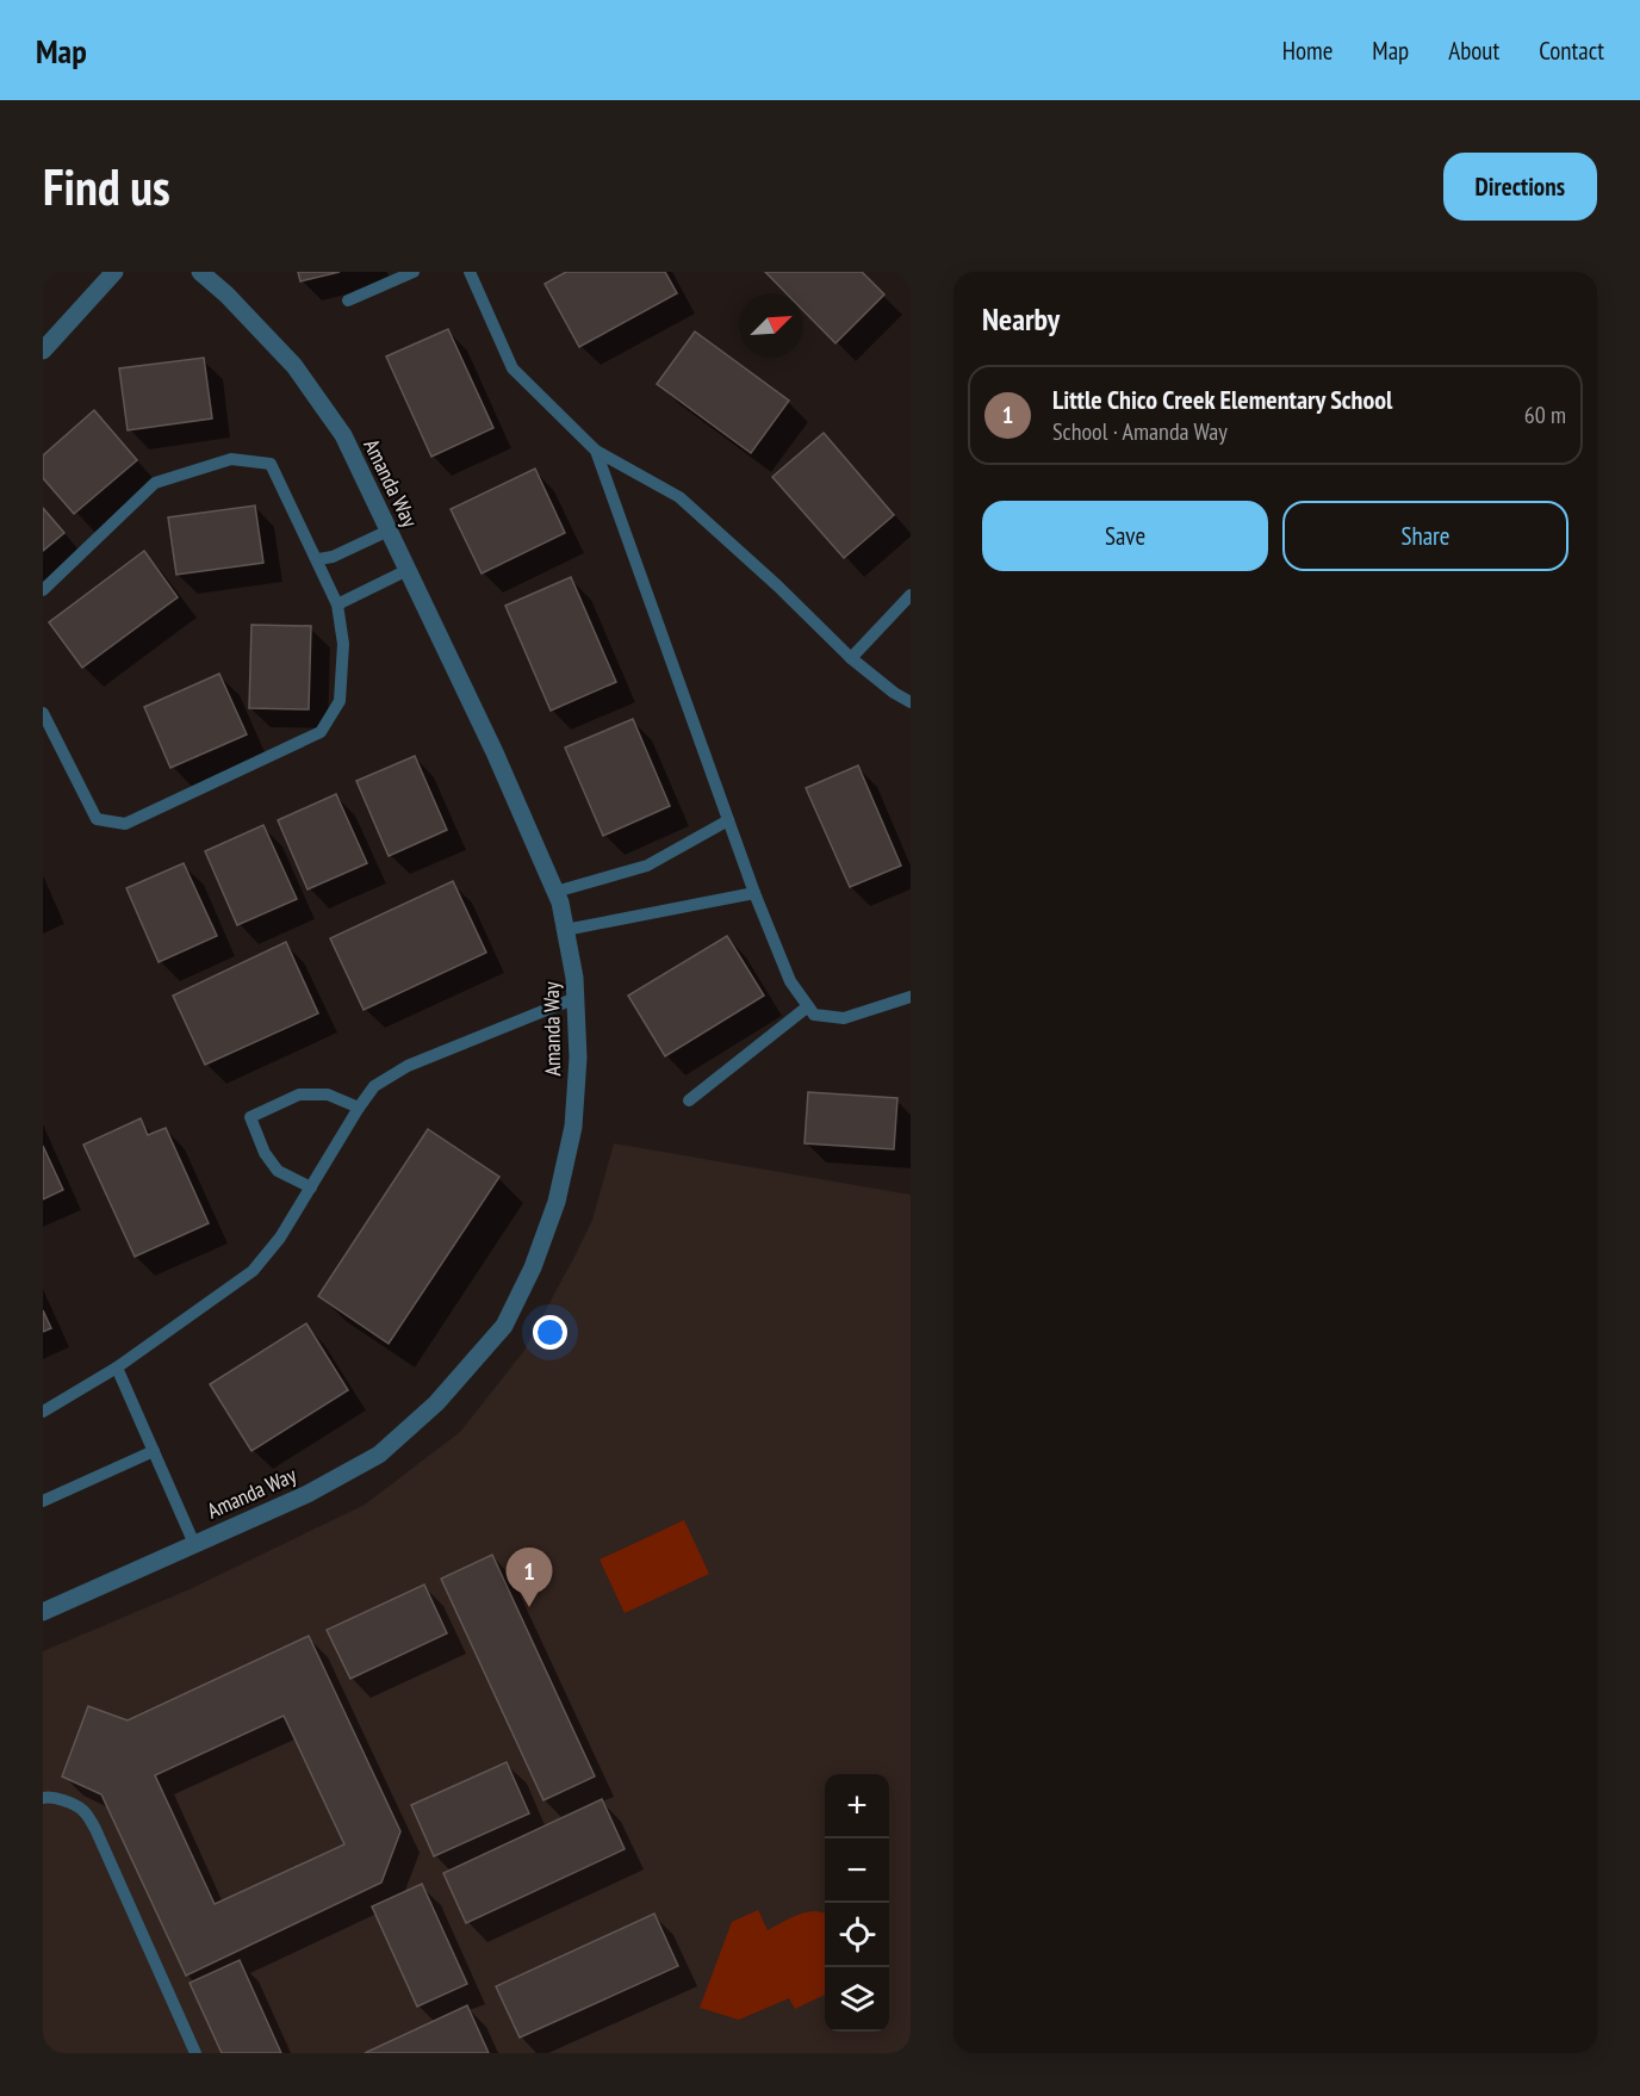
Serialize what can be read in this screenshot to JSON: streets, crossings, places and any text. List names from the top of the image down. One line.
{"streets":{"street":["Amanda Way"]},"north":"top right","page":{"header":"Map","nav":["Home","Map","About","Contact"],"buttons":["Directions",["Save","Share"]],"title":"Find us","heading":"Nearby","list":[{"mark":"1","name":"Little Chico Creek Elementary School","note":"School · Amanda Way","value":"60 m"}],"pins":"1","map_buttons":["+","−"]}}
